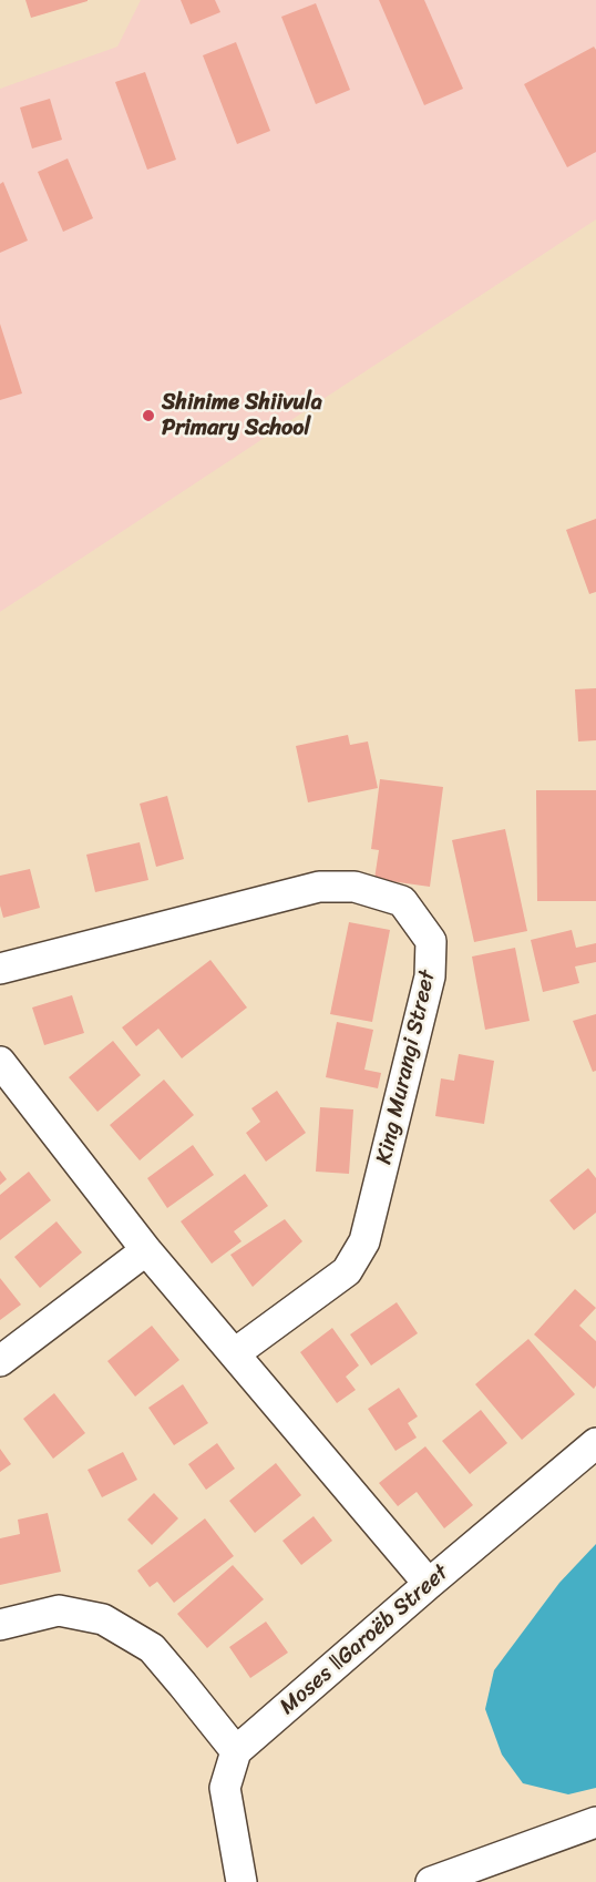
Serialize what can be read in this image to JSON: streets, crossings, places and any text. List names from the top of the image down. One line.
{"streets":{"street":["King Murangi Street","Moses ǁGaroëb Street"]},"places":["Shinime Shiivula Primary School"]}
